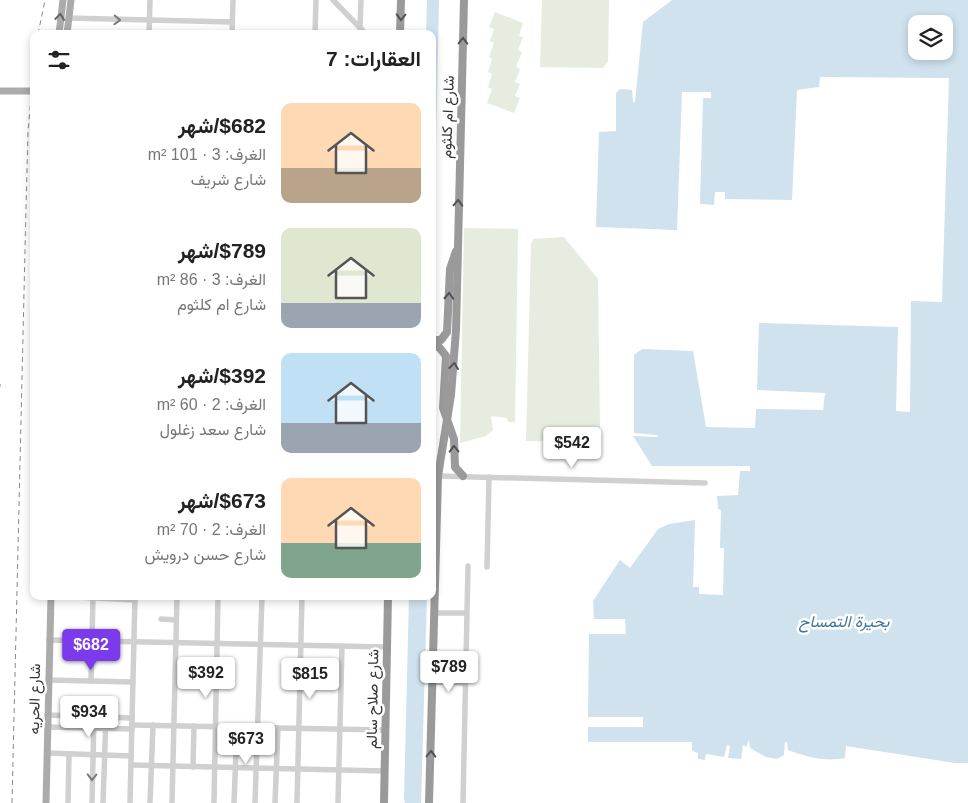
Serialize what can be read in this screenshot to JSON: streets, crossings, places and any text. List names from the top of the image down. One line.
{"streets":{"highway":["شارع ام كلثوم","شارع صلاح سالم"],"main road":["شارع الحريه"]},"water":["بحيرة التمساح"],"page":{"heading":"العقارات: 7","list":[{"name":"$682/شهر","note":"الغرف: 3 · 101 m² · شارع شريف"},{"name":"$789/شهر","note":"الغرف: 3 · 86 m² · شارع ام كلثوم"},{"name":"$392/شهر","note":"الغرف: 2 · 60 m² · شارع سعد زغلول"},{"name":"$673/شهر","note":"الغرف: 2 · 70 m² · شارع حسن درويش"}],"price":["$542","$682","$789","$392","$815","$934","$673"]}}
